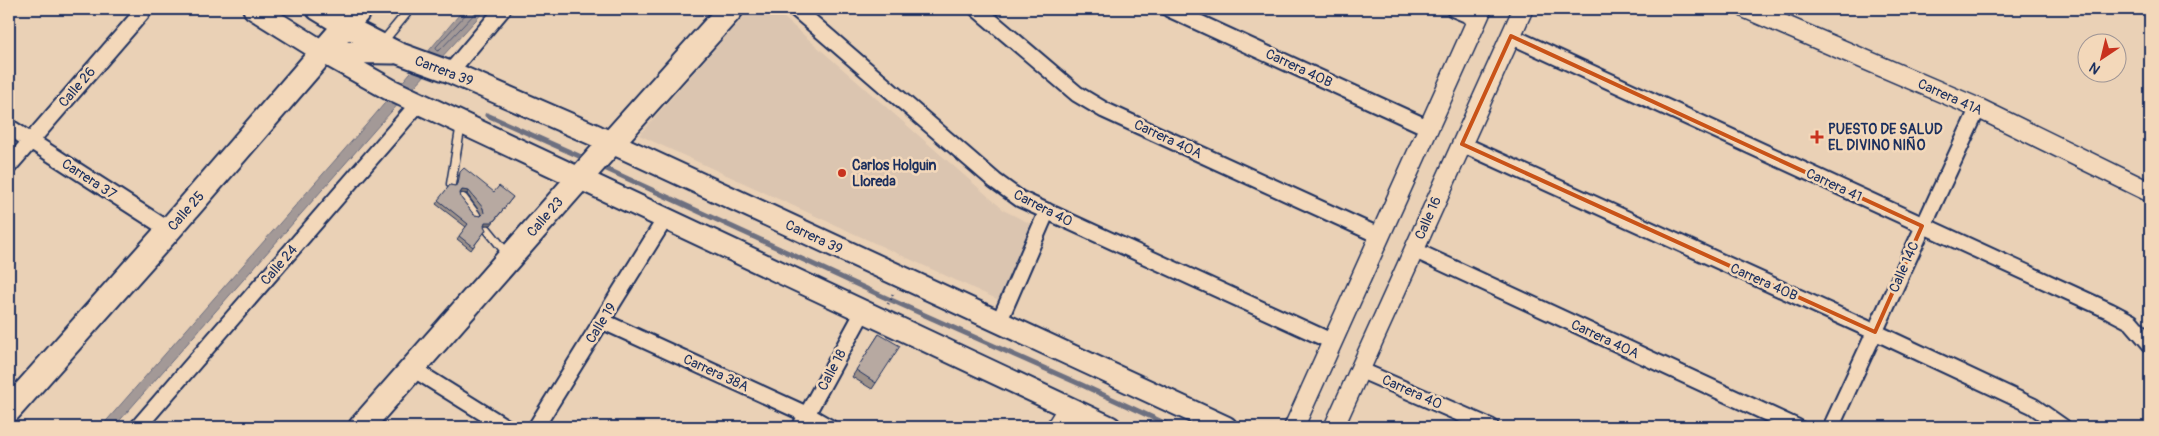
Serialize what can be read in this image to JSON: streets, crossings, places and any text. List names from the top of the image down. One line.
{"streets":{"main road":["Carrera 39","Calle 25","Calle 23"],"street":["Carrera 40B","Calle 26","Carrera 41A","Carrera 40A","Carrera 37","Carrera 41","Carrera 40","Calle 16","Calle 24","Calle 14C","Calle 19","Calle 18","Carrera 38A"]},"crossings":[["Carrera 40B","Calle 16"],["Carrera 40B","Calle 14C"],["Carrera 39","Calle 25"],["Carrera 39","Calle 23"],["Calle 26","Carrera 37"],["Carrera 41A","Calle 14C"],["Carrera 40A","Calle 16"],["Carrera 37","Calle 25"],["Carrera 41","Calle 16"],["Carrera 41","Calle 14C"],["Carrera 40","Calle 16"],["Calle 19","Carrera 38A"],["Calle 18","Carrera 38A"]],"places":{"health":["PUESTO DE SALUD EL DIVINO NIÑO"],"other":["Carlos Holguin Lloreda"]},"north":"bottom left"}
